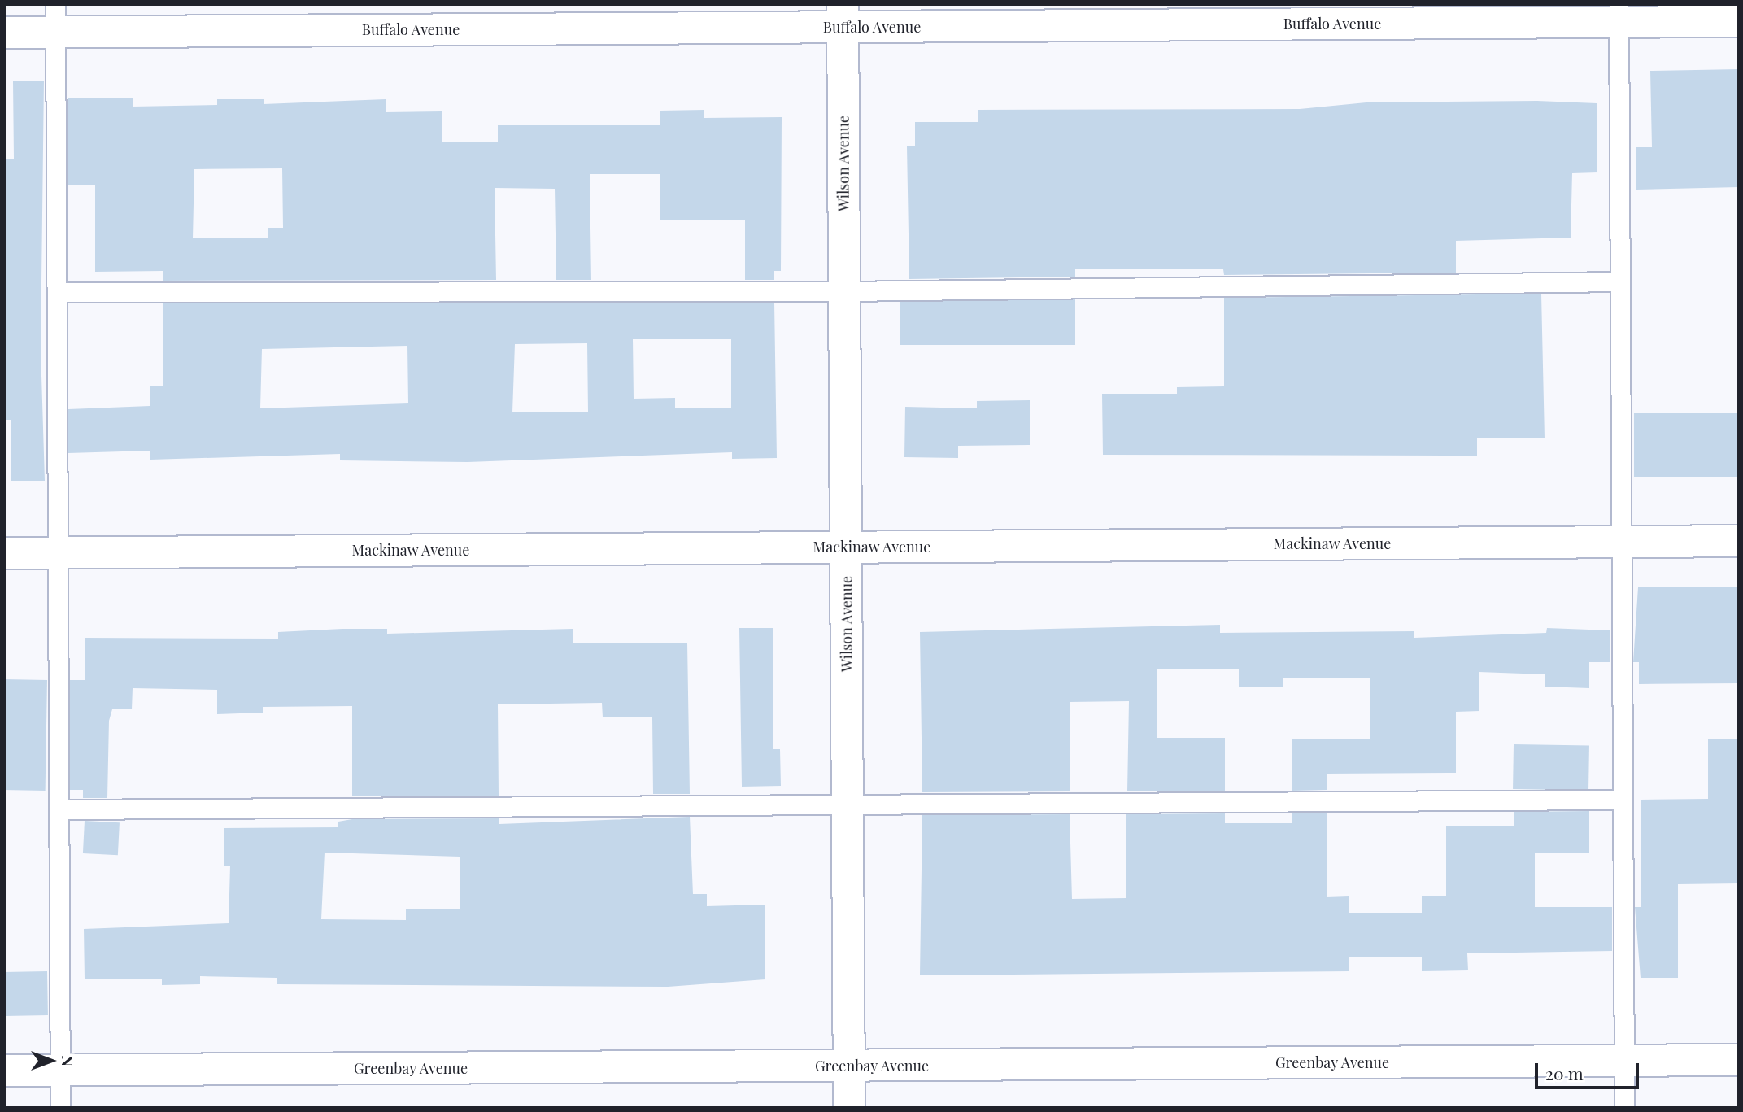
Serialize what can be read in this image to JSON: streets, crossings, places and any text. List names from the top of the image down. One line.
{"streets":{"street":["Buffalo Avenue","Wilson Avenue","Mackinaw Avenue","Greenbay Avenue"]},"crossings":[["Buffalo Avenue","Wilson Avenue"],["Wilson Avenue","Mackinaw Avenue"],["Wilson Avenue","Greenbay Avenue"]],"scale_bar":"20 m","north":"right"}
